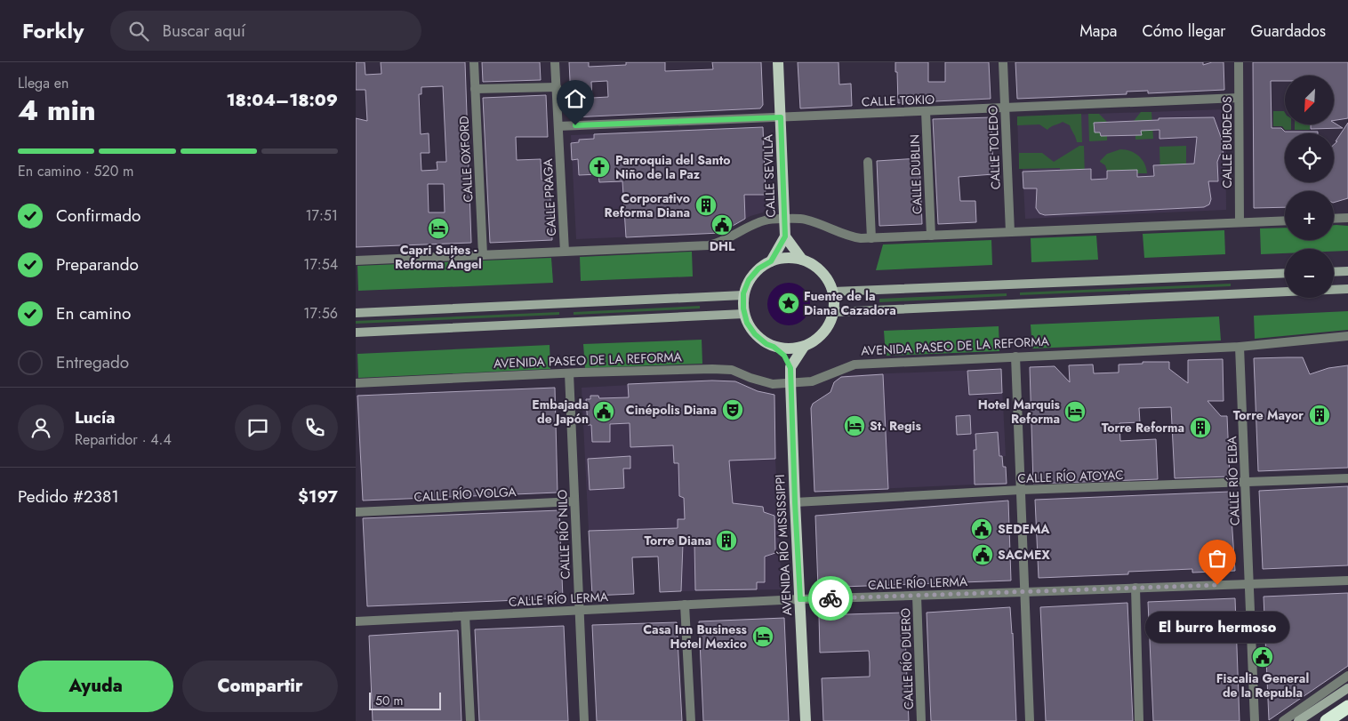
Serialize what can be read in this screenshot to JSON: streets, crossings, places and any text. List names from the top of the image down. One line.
{"streets":{"main road":["CALLE SEVILLA","AVENIDA RÍO MISSISSIPPI"],"street":["CALLE TOKIO","CALLE BURDEOS","CALLE TOLEDO","CALLE OXFORD","CALLE DUBLIN","CALLE PRAGA","AVENIDA PASEO DE LA REFORMA","CALLE RÍO ATOYAC","CALLE RÍO ELBA","CALLE RÍO VOLGA","CALLE RÍO NILO","CALLE RÍO LERMA","CALLE RÍO DUERO"]},"crossings":[["CALLE TOKIO","CALLE BURDEOS"],["CALLE TOKIO","CALLE TOLEDO"],["CALLE TOKIO","CALLE DUBLIN"],["CALLE TOKIO","CALLE SEVILLA"],["CALLE TOKIO","CALLE PRAGA"],["AVENIDA PASEO DE LA REFORMA","CALLE RÍO ELBA"],["AVENIDA PASEO DE LA REFORMA","CALLE RÍO NILO"],["AVENIDA PASEO DE LA REFORMA","AVENIDA RÍO MISSISSIPPI"],["CALLE RÍO ATOYAC","CALLE RÍO ELBA"],["CALLE RÍO ATOYAC","AVENIDA RÍO MISSISSIPPI"],["CALLE RÍO ELBA","CALLE RÍO LERMA"],["CALLE RÍO VOLGA","CALLE RÍO NILO"],["CALLE RÍO NILO","CALLE RÍO LERMA"],["AVENIDA RÍO MISSISSIPPI","CALLE RÍO LERMA"],["CALLE RÍO LERMA","CALLE RÍO DUERO"]],"places":{"church":["Parroquia del Santo Niño de la Paz"],"building":["Corporativo Reforma Diana","Torre Mayor","Torre Reforma","Torre Diana"],"public building":["DHL","Embajada de Japón","SEDEMA","SACMEX","Fiscalia General de la Republa"],"hotel":["Capri Suites - Reforma Ángel","Hotel Marquis Reforma","St. Regis","Casa Inn Business Hotel Mexico"],"place":["Fuente de la Diana Cazadora"],"theatre":["Cinépolis Diana"],"other":["El burro hermoso"]},"scale_bar":"50 m","north":"bottom left","page":{"header":"Forkly","search":"Buscar aquí","nav":["Mapa","Cómo llegar","Guardados"],"heading":["4 min","Llega en","18:04–18:09"],"panel":["Lucía","Repartidor · 4.4","Pedido #2381","$197"],"map_buttons":["+","−"],"bar":"En camino · 520 m","list":[["Confirmado","17:51"],["Preparando","17:54"],["En camino","17:56"],"Entregado"],"bubble":"El burro hermoso","buttons":["Ayuda","Compartir"],"scale":"50 m"}}
